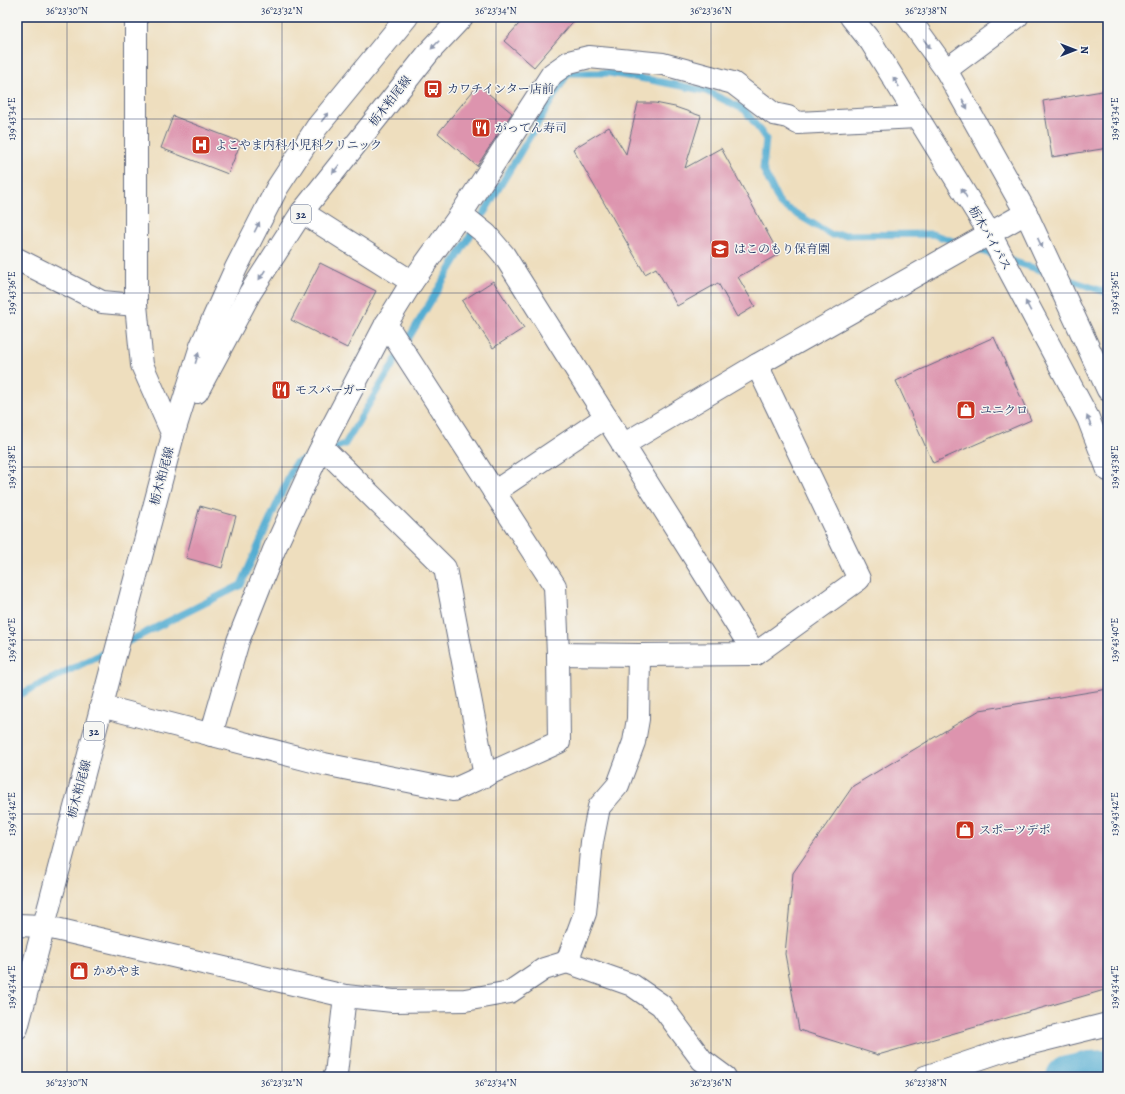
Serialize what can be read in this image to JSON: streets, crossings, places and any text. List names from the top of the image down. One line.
{"streets":{"street":["栃木粕尾線","32","栃木バイパス"]},"places":{"bus stop":["カワチインター店前"],"restaurant":["がってん寿司","モスバーガー"],"hospital":["よこやま内科小児科クリニック"],"school or university":["はこのもり保育園"],"shop":["ユニクロ","スポーツデポ","かめやま"]},"north":"right","coordinates":["36°23'30\"N","36°23'32\"N","36°23'34\"N","36°23'36\"N","36°23'38\"N","139°43'34\"E","139°43'36\"E","139°43'38\"E","139°43'40\"E","139°43'42\"E","139°43'44\"E"]}
